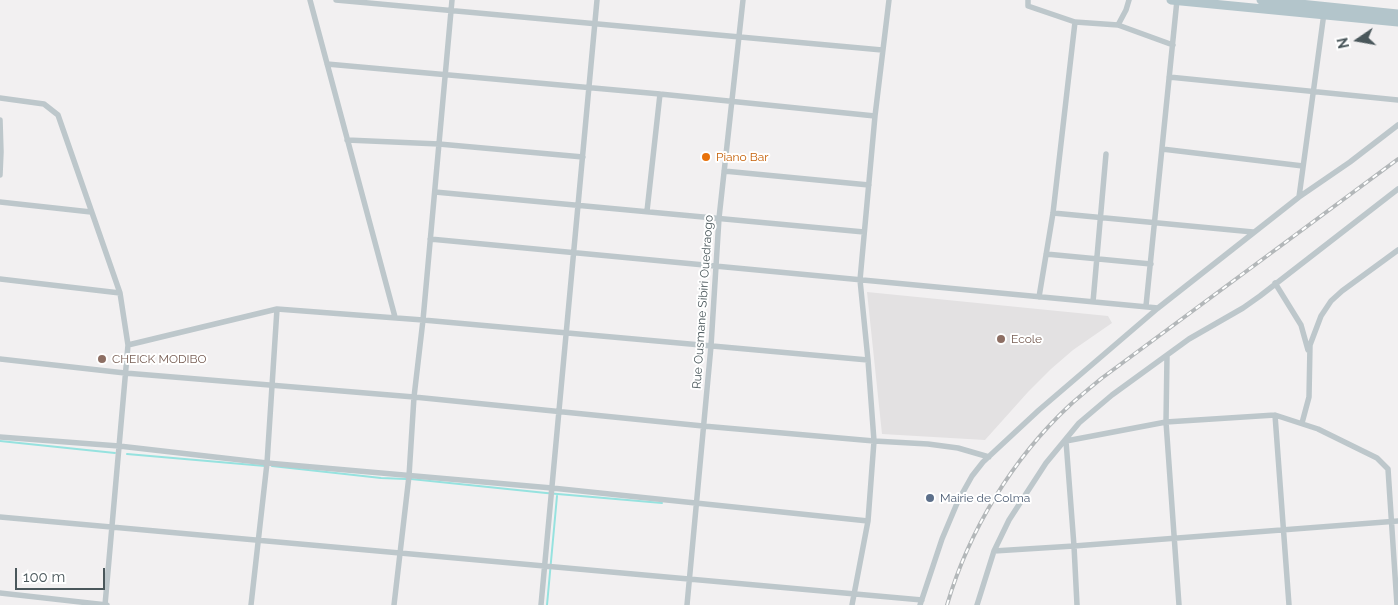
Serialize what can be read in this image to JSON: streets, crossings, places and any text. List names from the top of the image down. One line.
{"streets":{"street":["Rue Ousmane Sibiri Ouedraogo"]},"places":["Piano Bar","Ecole","CHEICK MODIBO","Mairie de Colma"],"scale_bar":"100 m","north":"left"}
